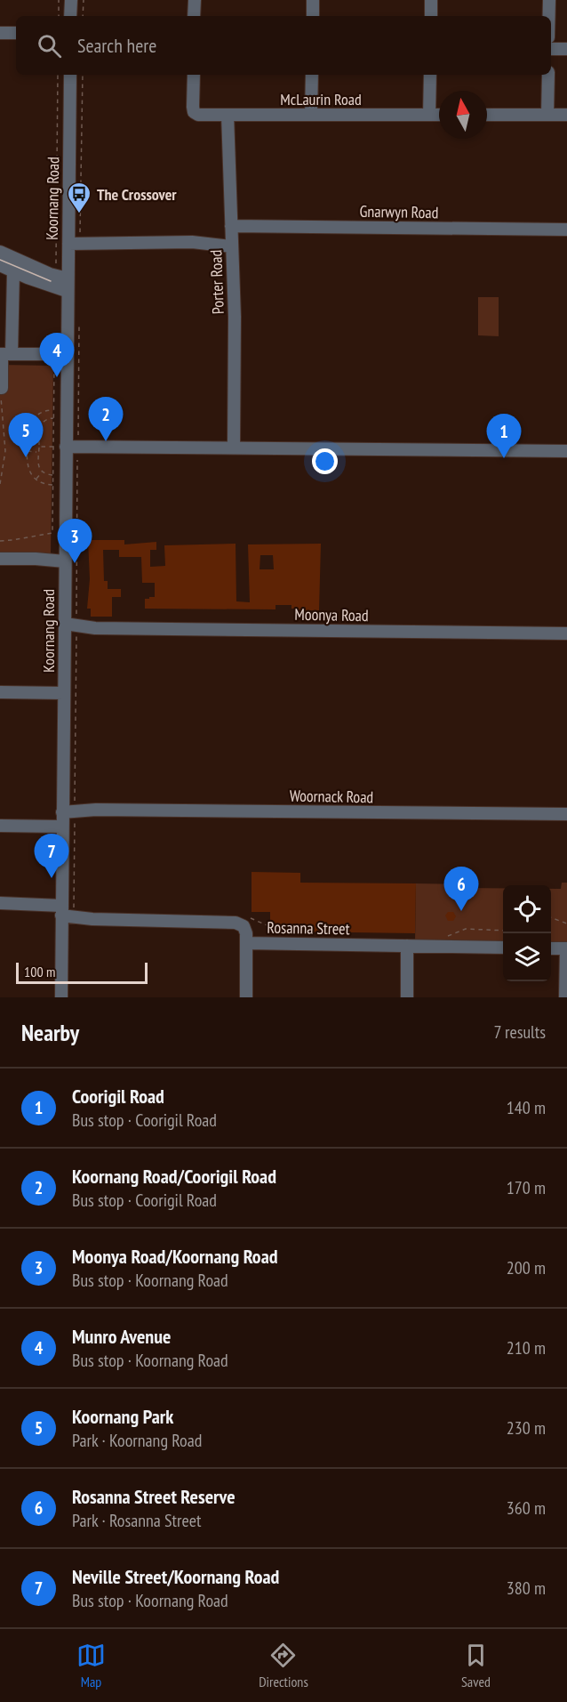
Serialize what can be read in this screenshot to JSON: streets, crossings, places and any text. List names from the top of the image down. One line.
{"streets":{"street":["McLaurin Road","Koornang Road","Gnarwyn Road","Porter Road","Moonya Road","Woornack Road","Rosanna Street"]},"crossings":[["McLaurin Road","Porter Road"],["Koornang Road","Moonya Road"],["Koornang Road","Woornack Road"],["Koornang Road","Rosanna Street"],["Gnarwyn Road","Porter Road"]],"places":{"bus stop":["The Crossover"]},"scale_bar":"100 m","north":"top","page":{"search":"Search here","pins":["4","2","5","1","3","7","6"],"scale":"100 m","heading":["Nearby","7 results"],"list":[{"mark":"1","name":"Coorigil Road","note":"Bus stop · Coorigil Road","value":"140 m"},{"mark":"2","name":"Koornang Road/Coorigil Road","note":"Bus stop · Coorigil Road","value":"170 m"},{"mark":"3","name":"Moonya Road/Koornang Road","note":"Bus stop · Koornang Road","value":"200 m"},{"mark":"4","name":"Munro Avenue","note":"Bus stop · Koornang Road","value":"210 m"},{"mark":"5","name":"Koornang Park","note":"Park · Koornang Road","value":"230 m"},{"mark":"6","name":"Rosanna Street Reserve","note":"Park · Rosanna Street","value":"360 m"},{"mark":"7","name":"Neville Street/Koornang Road","note":"Bus stop · Koornang Road","value":"380 m"}],"nav":["Map","Directions","Saved"]}}
